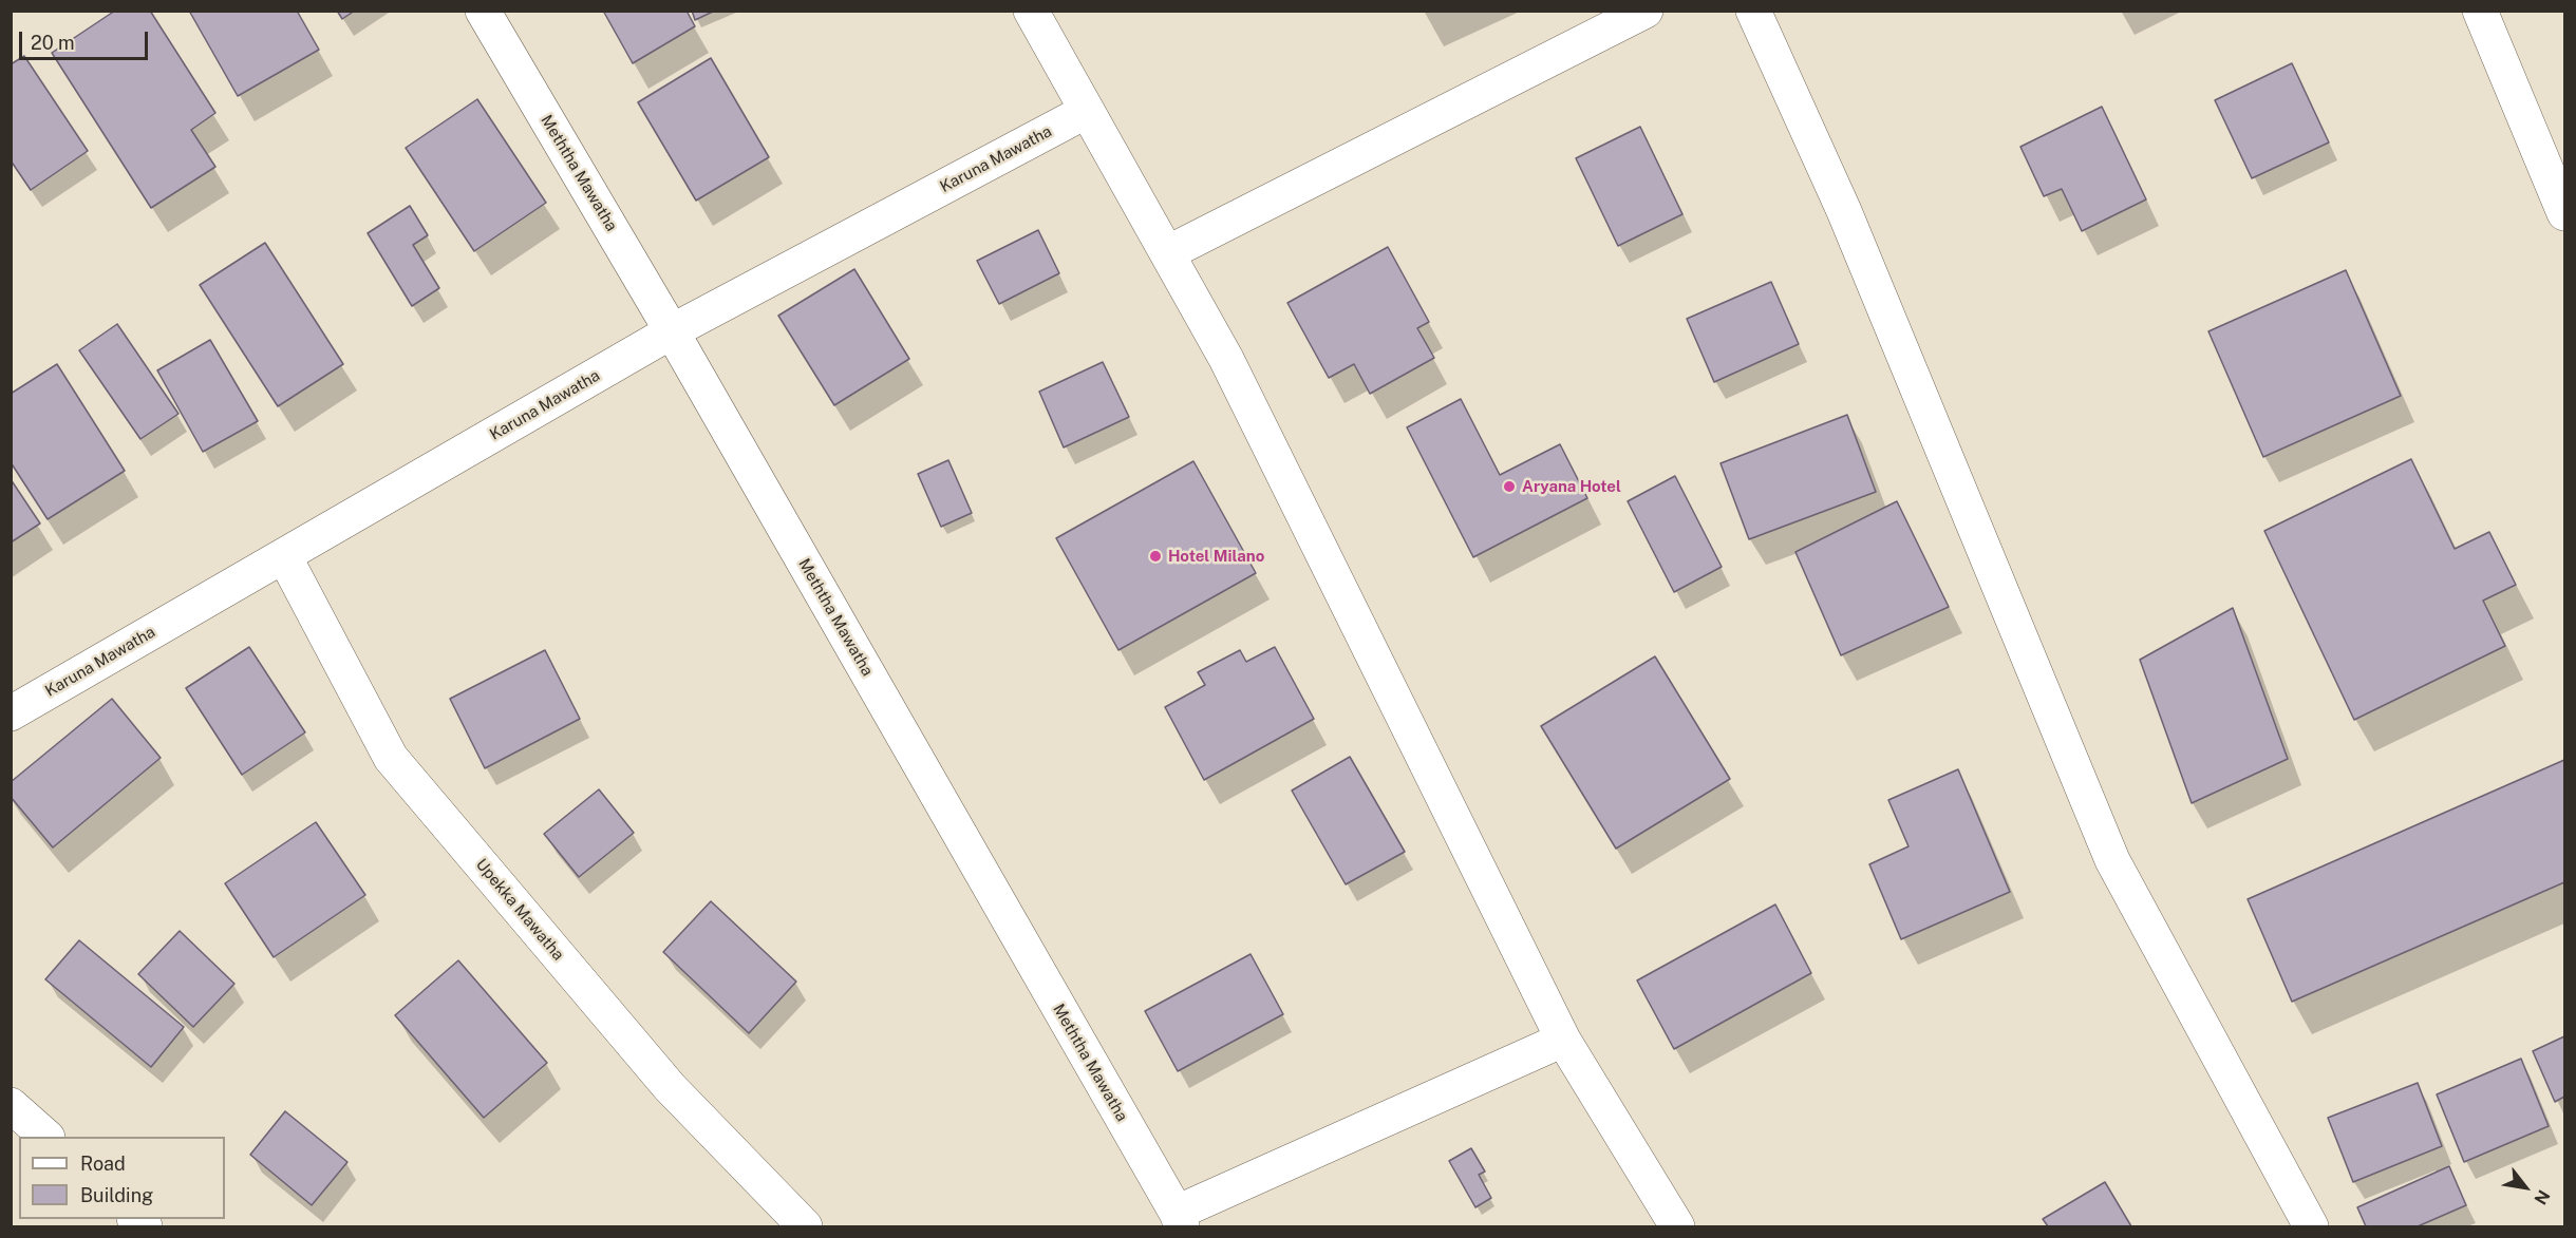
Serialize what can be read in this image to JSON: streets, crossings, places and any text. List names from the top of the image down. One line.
{"streets":{"street":["Karuna Mawatha","Meththa Mawatha","Upekka Mawatha"]},"crossings":[["Karuna Mawatha","Meththa Mawatha"],["Karuna Mawatha","Upekka Mawatha"]],"places":["Aryana Hotel","Hotel Milano"],"legend":["Road","Building"],"scale_bar":"20 m","north":"bottom right"}
